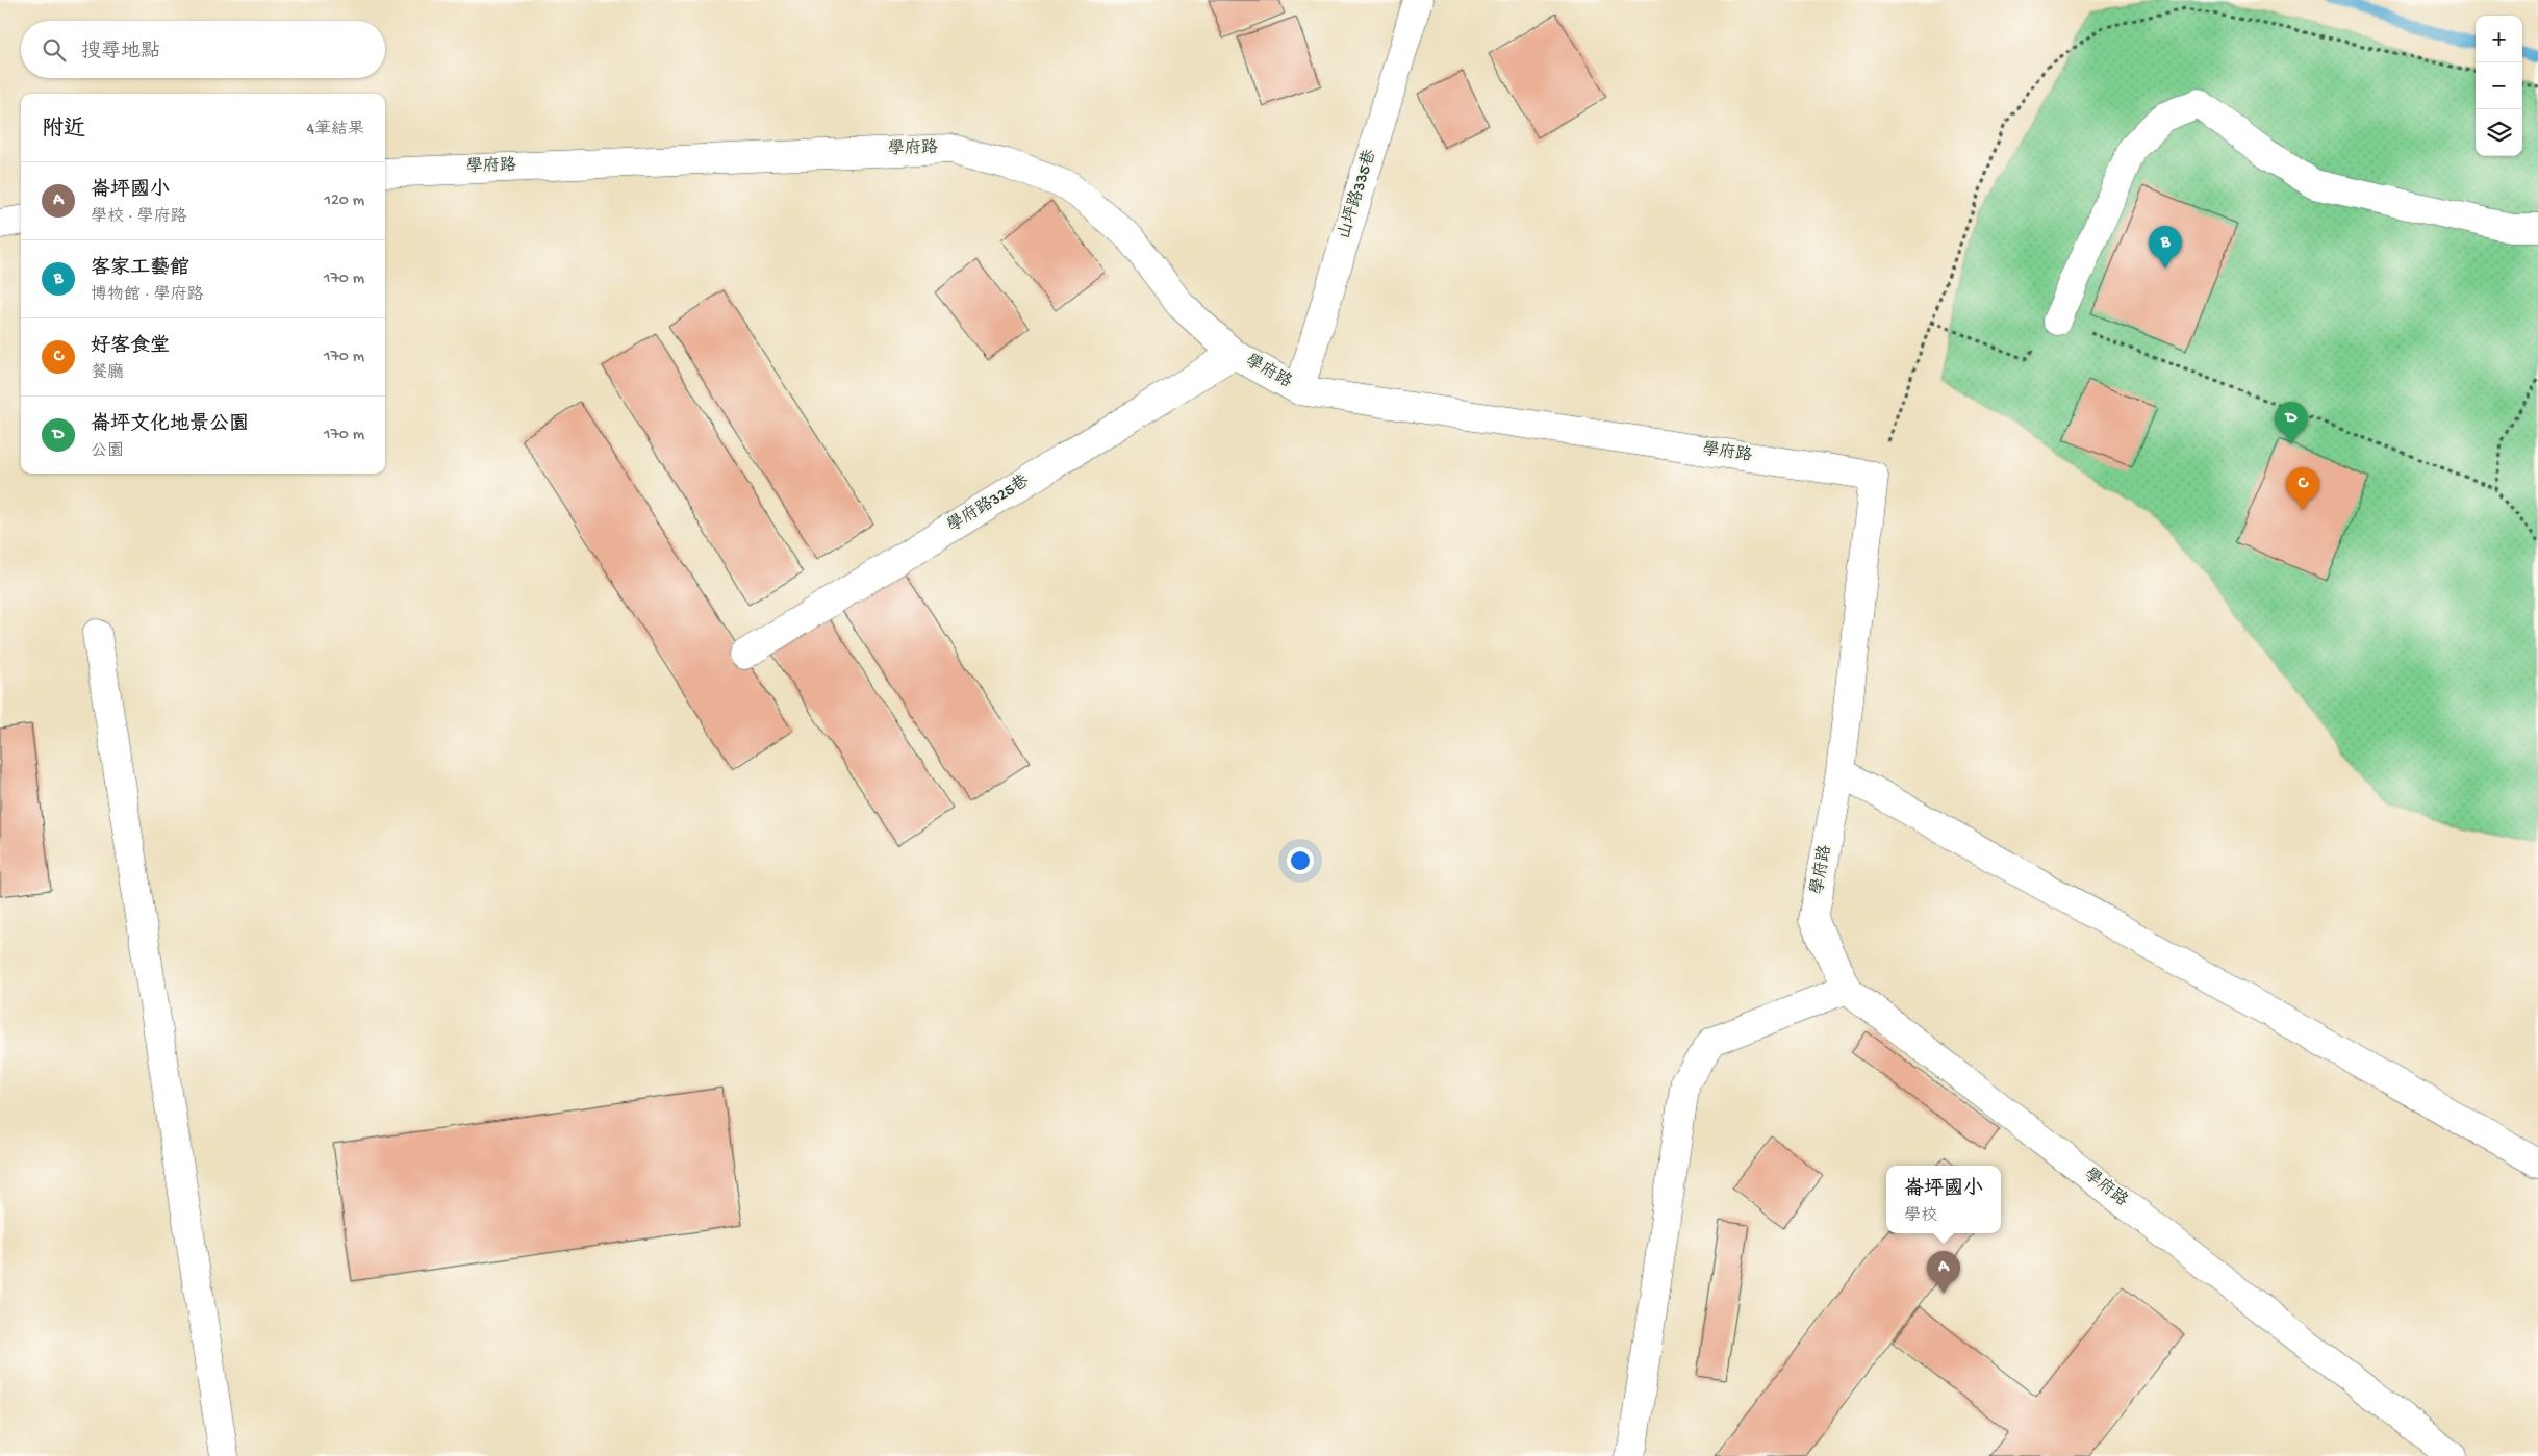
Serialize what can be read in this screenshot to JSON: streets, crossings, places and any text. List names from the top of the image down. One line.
{"streets":{"street":["學府路","山坪路335巷","學府路325巷"]},"crossings":[["學府路","山坪路335巷"],["學府路","學府路325巷"]],"page":{"map_buttons":["+","−"],"search":"搜尋地點","heading":["附近","4筆結果"],"list":[{"mark":"A","name":"崙坪國小","note":"學校 · 學府路","value":"120 m"},{"mark":"B","name":"客家工藝館","note":"博物館 · 學府路","value":"170 m"},{"mark":"C","name":"好客食堂","note":"餐廳","value":"170 m"},{"mark":"D","name":"崙坪文化地景公園","note":"公園","value":"170 m"}],"pins":["B","D","C","A"],"popup":["崙坪國小","學校"]}}
